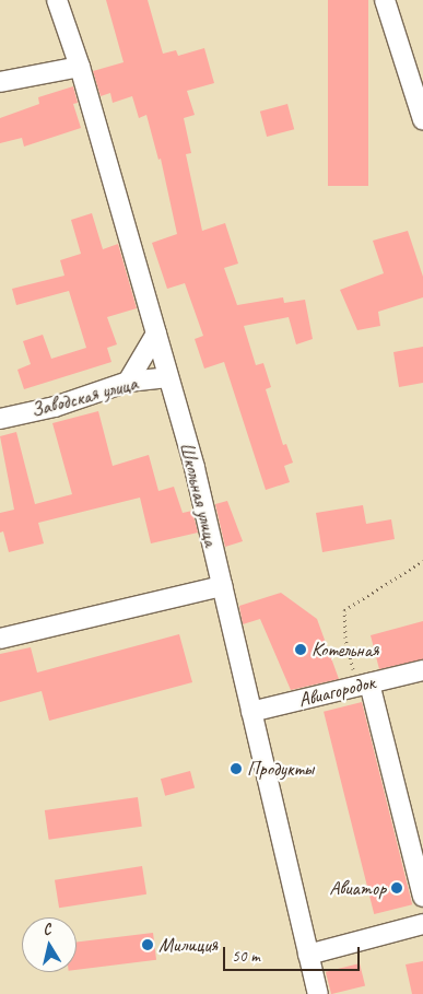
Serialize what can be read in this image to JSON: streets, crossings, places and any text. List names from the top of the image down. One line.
{"streets":{"street":["Заводская улица","Школьная улица","Авиагородок"]},"crossings":[["Заводская улица","Школьная улица"],["Школьная улица","Авиагородок"]],"places":["Котельная","Продукты","Авиатор","Милиция"],"scale_bar":"50 m","north":"top"}
